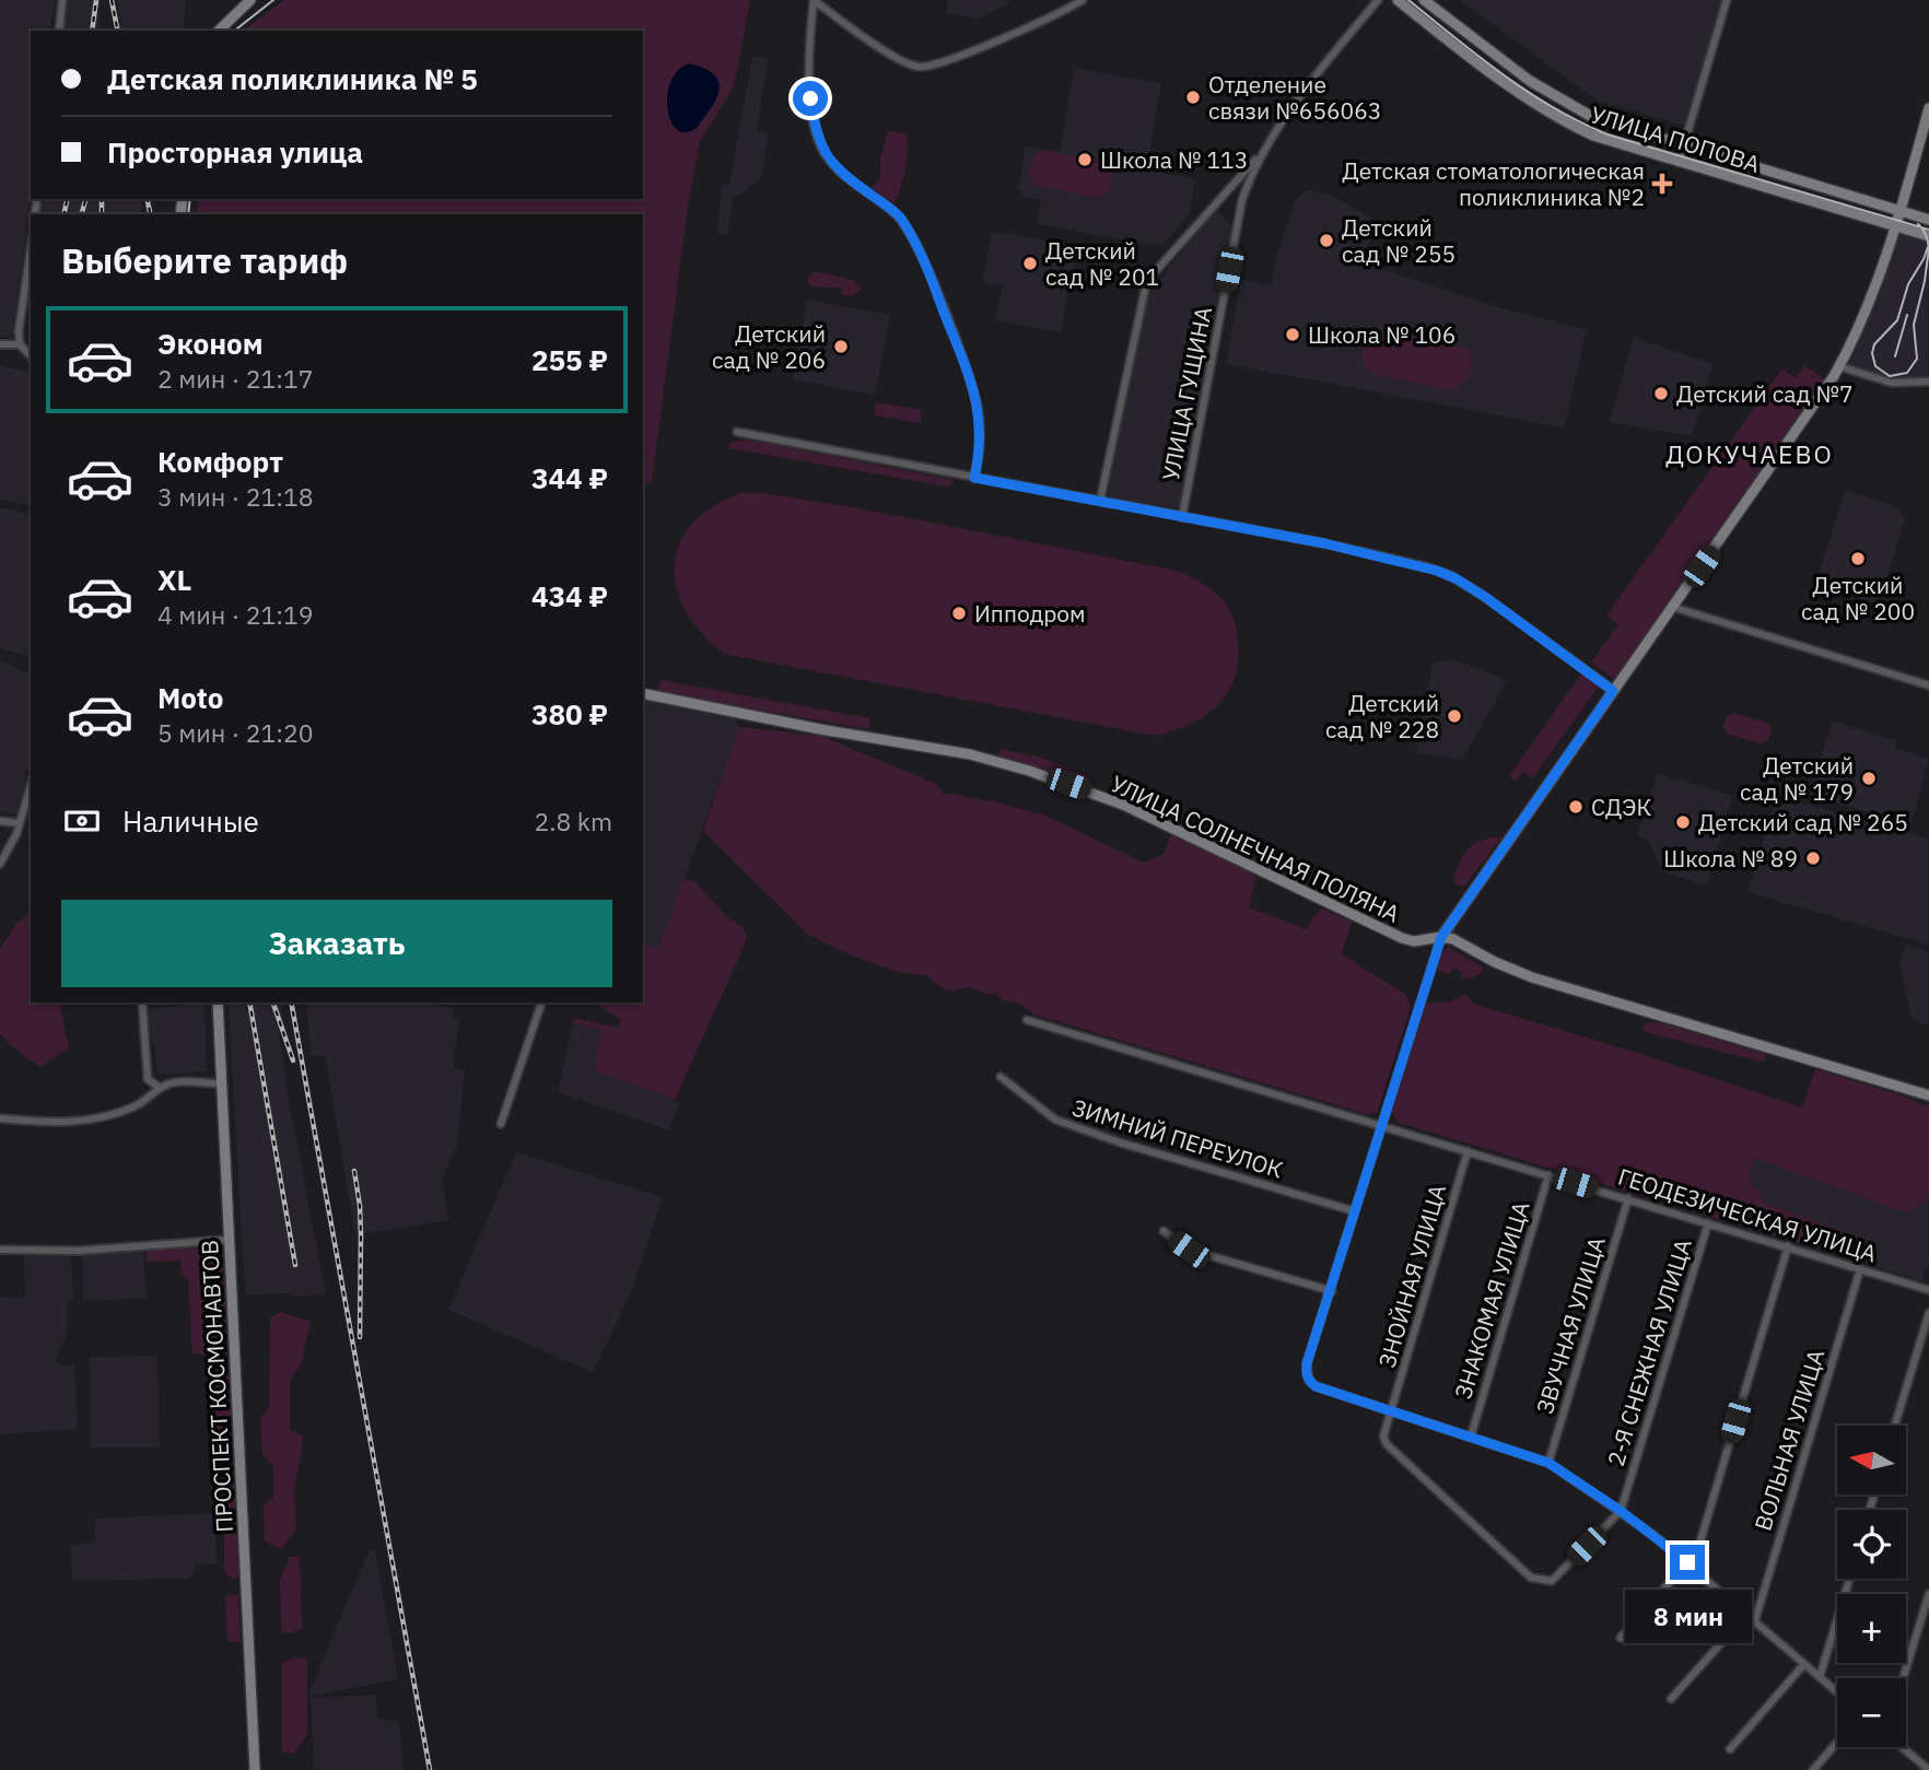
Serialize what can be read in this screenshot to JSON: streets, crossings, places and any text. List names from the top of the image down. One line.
{"streets":{"street":["УЛИЦА ПОПОВА","УЛИЦА ГУЩИНА","УЛИЦА СОЛНЕЧНАЯ ПОЛЯНА","ЗИМНИЙ ПЕРЕУЛОК","ГЕОДЕЗИЧЕСКАЯ УЛИЦА","ЗНОЙНАЯ УЛИЦА","ЗНАКОМАЯ УЛИЦА","ЗВУЧНАЯ УЛИЦА","2-Я СНЕЖНАЯ УЛИЦА","ПРОСПЕКТ КОСМОНАВТОВ","ВОЛЬНАЯ УЛИЦА"]},"crossings":[["ГЕОДЕЗИЧЕСКАЯ УЛИЦА","ЗНОЙНАЯ УЛИЦА"],["ГЕОДЕЗИЧЕСКАЯ УЛИЦА","ЗНАКОМАЯ УЛИЦА"],["ГЕОДЕЗИЧЕСКАЯ УЛИЦА","ЗВУЧНАЯ УЛИЦА"],["ГЕОДЕЗИЧЕСКАЯ УЛИЦА","2-Я СНЕЖНАЯ УЛИЦА"],["ГЕОДЕЗИЧЕСКАЯ УЛИЦА","ВОЛЬНАЯ УЛИЦА"],["ЗНОЙНАЯ УЛИЦА","2-Я СНЕЖНАЯ УЛИЦА"]],"districts":["ДОКУЧАЕВО"],"places":{"other":["Отделение связи №656063","Школа № 113","Детский сад № 255","Детский сад № 201","Школа № 106","Детский сад № 206","Детский сад №7","Детский сад № 200","Ипподром","Детский сад № 228","Детский сад № 179","СДЭК","Детский сад № 265","Школа № 89"],"health":["Детская стоматологическая поликлиника №2"]},"north":"left","page":{"banner":["Детская поликлиника № 5","Просторная улица"],"heading":"Выберите тариф","list":[{"name":"Эконом","note":"2 мин · 21:17","value":"255 ₽"},{"name":"Комфорт","note":"3 мин · 21:18","value":"344 ₽"},{"name":"XL","note":"4 мин · 21:19","value":"434 ₽"},{"name":"Moto","note":"5 мин · 21:20","value":"380 ₽"}],"pay":["Наличные","2.8 km"],"buttons":"Заказать","map_buttons":["+","−"],"bubble":"8 мин"}}
